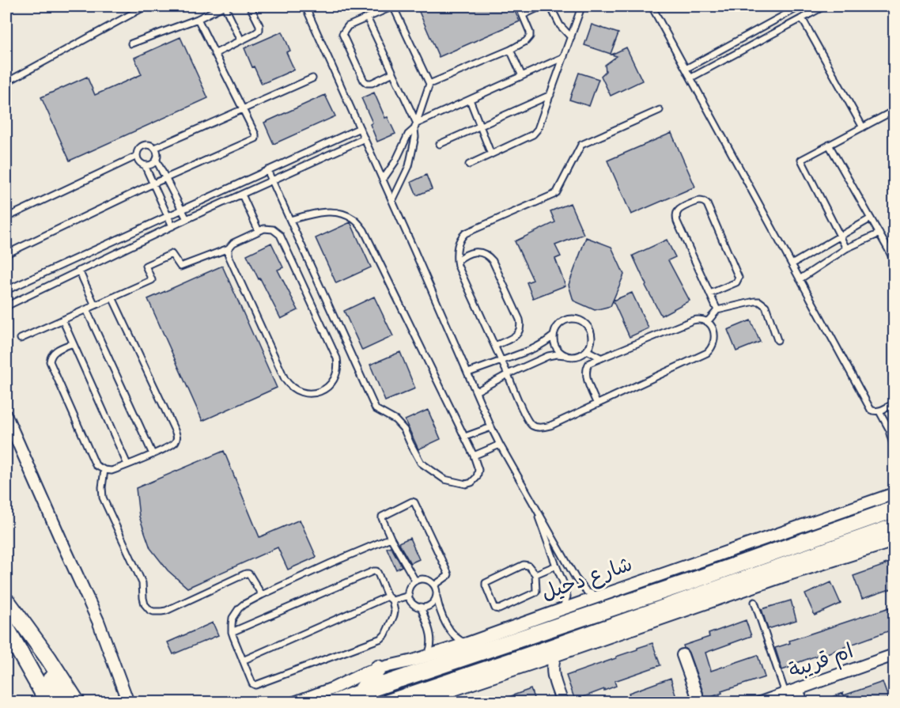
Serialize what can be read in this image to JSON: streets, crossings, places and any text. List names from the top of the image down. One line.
{"streets":{"main road":["شارع دحيل"],"street":["ام قريبة"]}}
